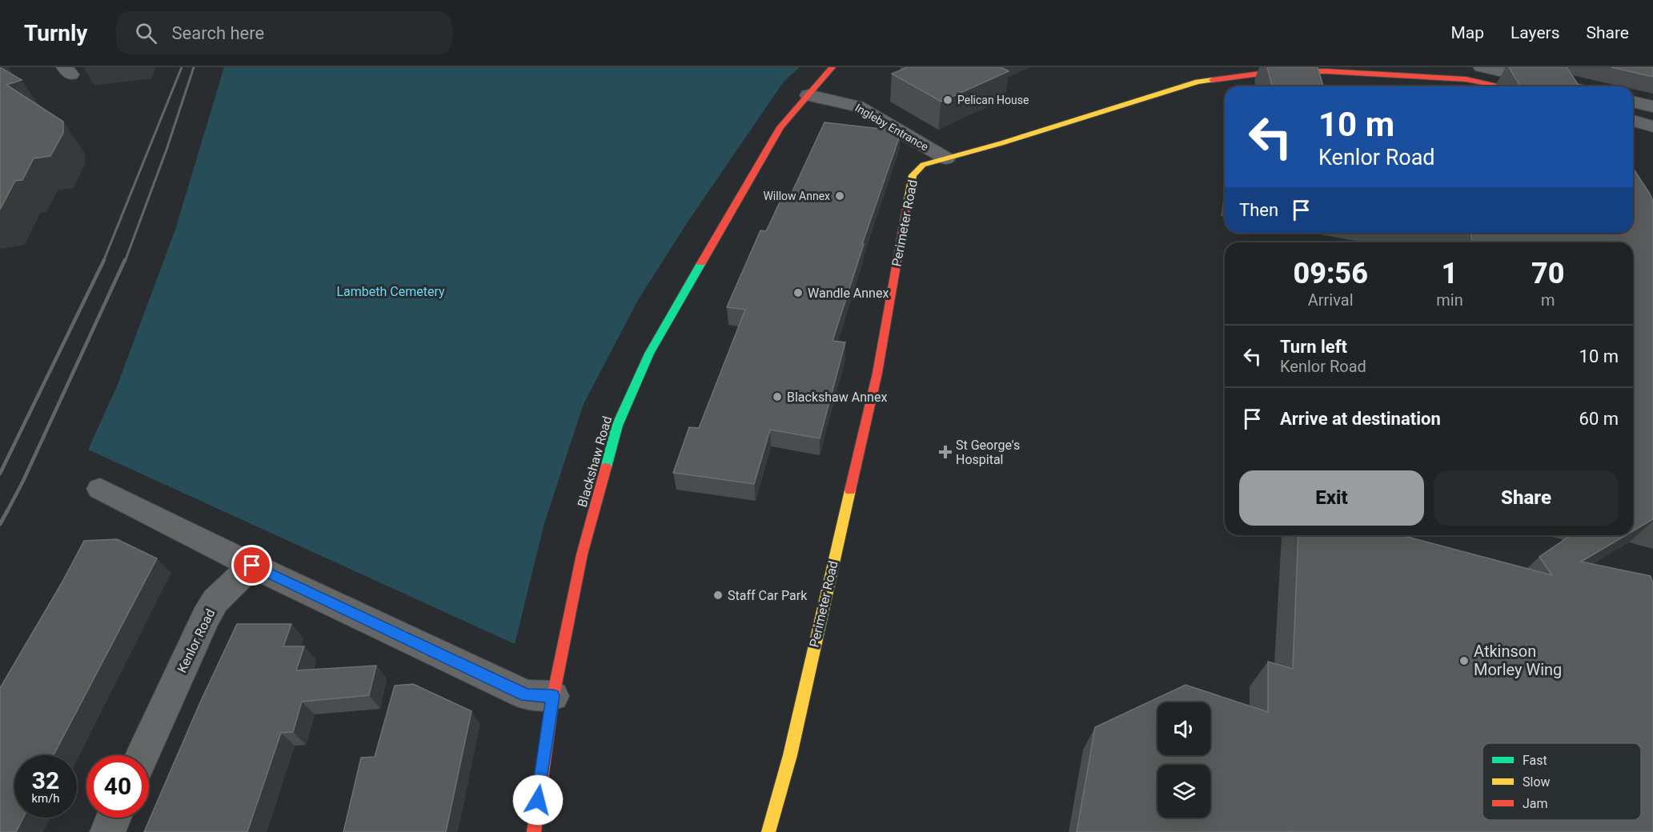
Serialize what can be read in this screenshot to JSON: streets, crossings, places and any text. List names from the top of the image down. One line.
{"streets":{"street":["Ingleby Entrance","Perimeter Road","Blackshaw Road","Kenlor Road"]},"crossings":[["Ingleby Entrance","Perimeter Road"],["Ingleby Entrance","Blackshaw Road"]],"parks":["Lambeth Cemetery"],"places":{"other":["Pelican House","Willow Annex","Wandle Annex","Blackshaw Annex","Staff Car Park","Atkinson Morley Wing"],"health":["St George's Hospital"]},"legend":["Fast","Slow","Jam"],"page":{"header":"Turnly","search":"Search here","nav":["Map","Layers","Share"],"turn":["10 m","Kenlor Road"],"then":"Then","eta":["09:56","Arrival","1","min","70","m"],"list":[{"name":"Turn left","note":"Kenlor Road","value":"10 m"},{"name":"Arrive at destination","value":"60 m"}],"buttons":["Exit","Share"],"speed":"32 km/h","limit":"40"}}
